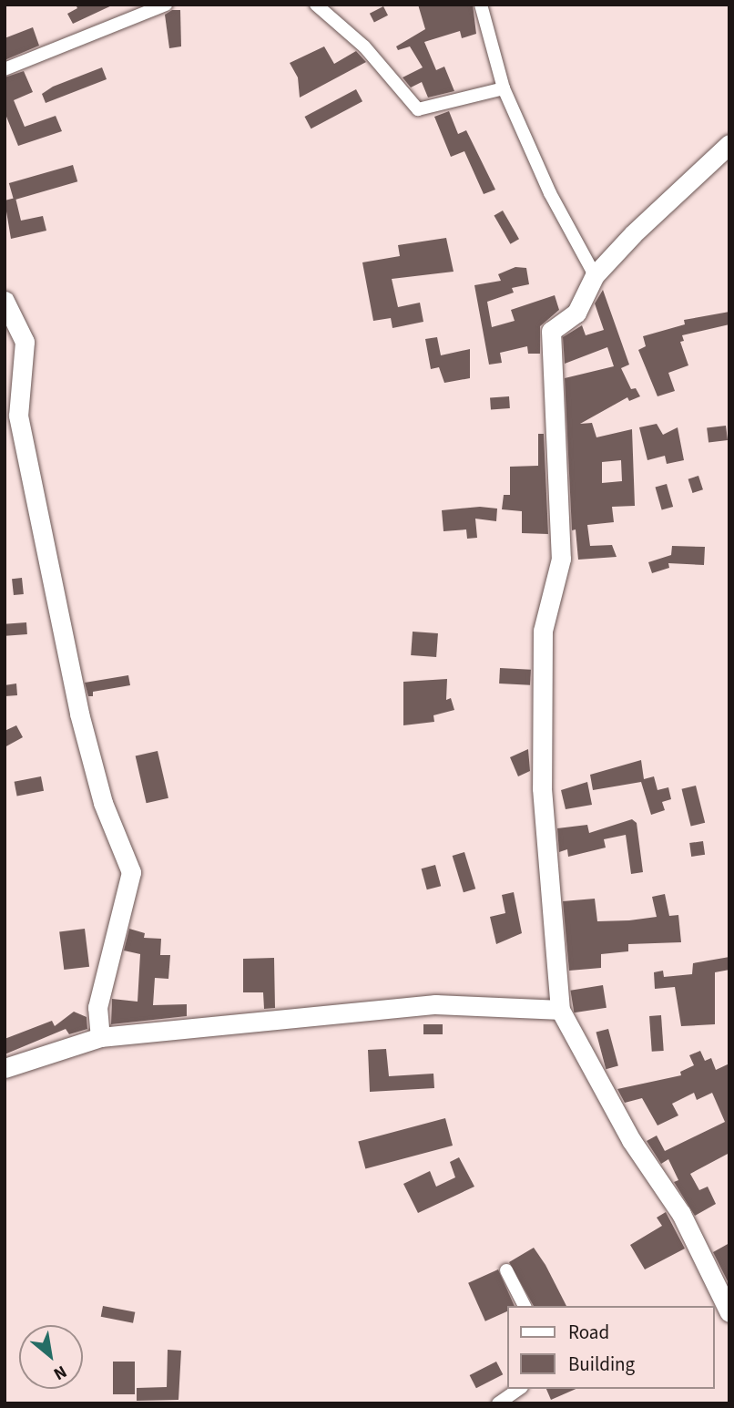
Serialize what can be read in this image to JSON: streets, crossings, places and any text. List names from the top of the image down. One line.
{"legend":["Road","Building"],"north":"bottom right"}
